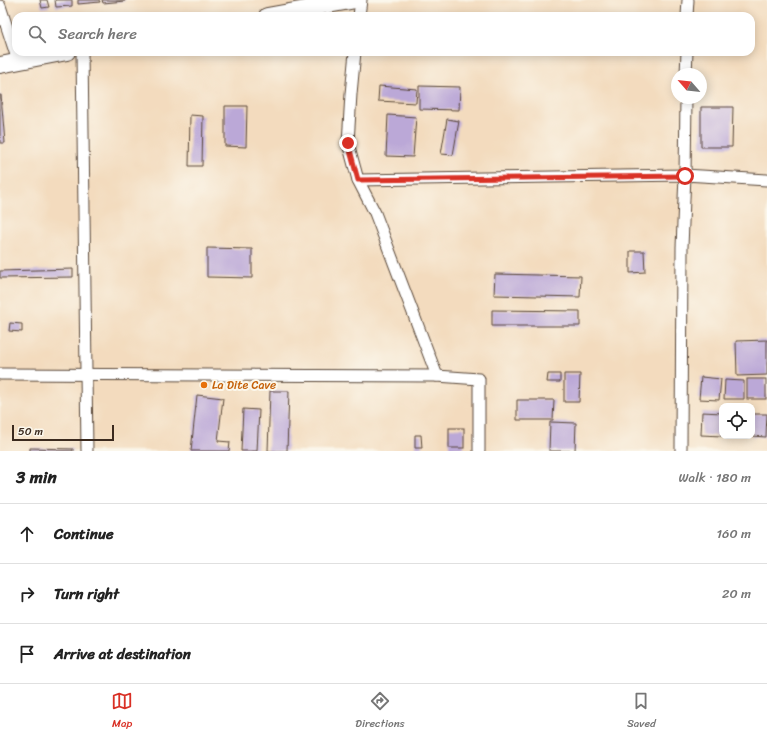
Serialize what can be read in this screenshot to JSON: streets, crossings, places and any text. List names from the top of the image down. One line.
{"places":["La Dite Cave"],"scale_bar":"50 m","north":"top left","page":{"search":"Search here","scale":"50 m","heading":["3 min","Walk · 180 m"],"list":[["Continue","160 m"],["Turn right","20 m"],"Arrive at destination"],"nav":["Map","Directions","Saved"]}}
